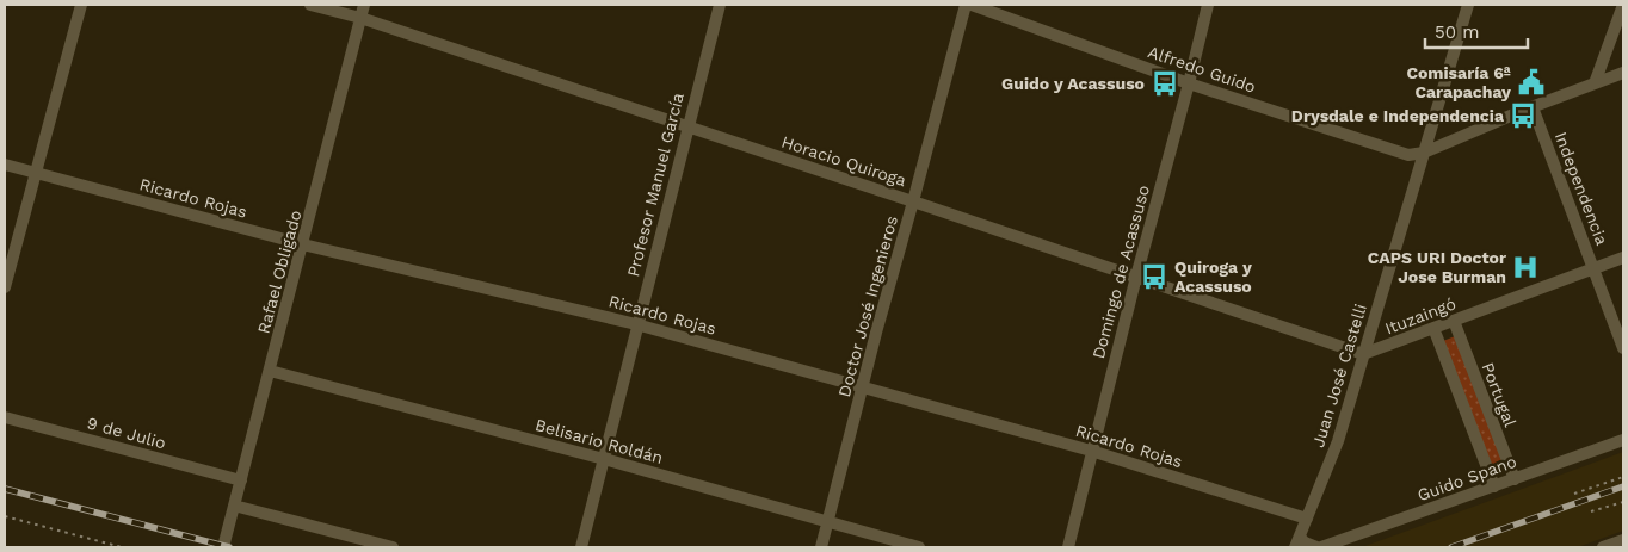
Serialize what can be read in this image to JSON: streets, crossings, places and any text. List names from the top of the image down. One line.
{"streets":{"street":["Alfredo Guido","Horacio Quiroga","Profesor Manuel García","Independencia","Ricardo Rojas","Rafael Obligado","Domingo de Acassuso","Doctor José Ingenieros","Ituzaingó","Juan José Castelli","Portugal","9 de Julio","Belisario Roldán","Guido Spano"]},"crossings":[["Alfredo Guido","Domingo de Acassuso"],["Alfredo Guido","Juan José Castelli"],["Horacio Quiroga","Profesor Manuel García"],["Horacio Quiroga","Rafael Obligado"],["Horacio Quiroga","Domingo de Acassuso"],["Horacio Quiroga","Doctor José Ingenieros"],["Horacio Quiroga","Ituzaingó"],["Horacio Quiroga","Juan José Castelli"],["Profesor Manuel García","Ricardo Rojas"],["Profesor Manuel García","Belisario Roldán"],["Independencia","Ituzaingó"],["Ricardo Rojas","Rafael Obligado"],["Ricardo Rojas","Domingo de Acassuso"],["Ricardo Rojas","Doctor José Ingenieros"],["Ricardo Rojas","Juan José Castelli"],["Rafael Obligado","9 de Julio"],["Rafael Obligado","Belisario Roldán"],["Doctor José Ingenieros","Belisario Roldán"],["Ituzaingó","Juan José Castelli"],["Ituzaingó","Portugal"],["Portugal","Guido Spano"]],"places":{"public building":["Comisaría 6ª Carapachay"],"bus stop":["Guido y Acassuso","Drysdale e Independencia","Quiroga y Acassuso"],"hospital":["CAPS URI Doctor Jose Burman"]},"scale_bar":"50 m"}
